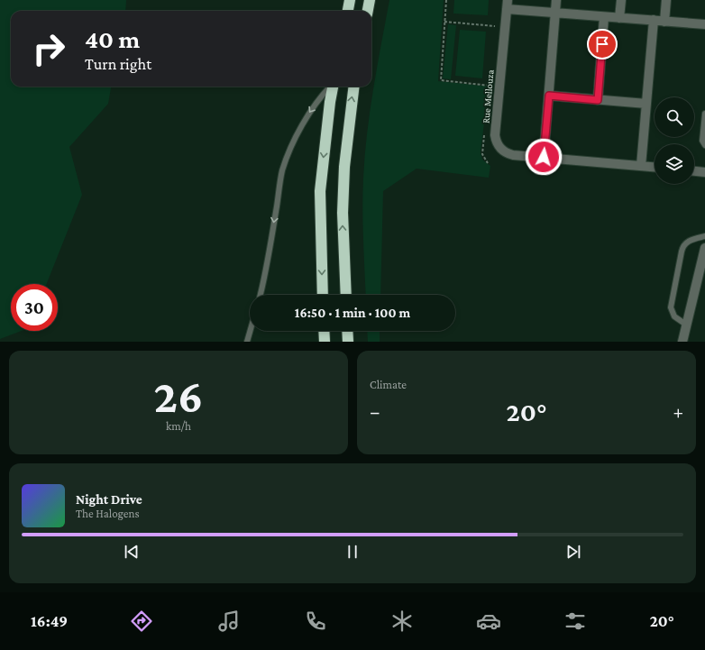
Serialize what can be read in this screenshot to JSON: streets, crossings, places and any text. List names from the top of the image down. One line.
{"streets":{"street":["Rue Mellouza"]},"page":{"turn":["40 m","Turn right"],"limit":"30","trip":"16:50 · 1 min · 100 m","tile":[["26","km/h"],"Climate"],"heat":["−","20°","+"],"song":["Night Drive","The Halogens"],"tabs":["16:49","20°"]}}
